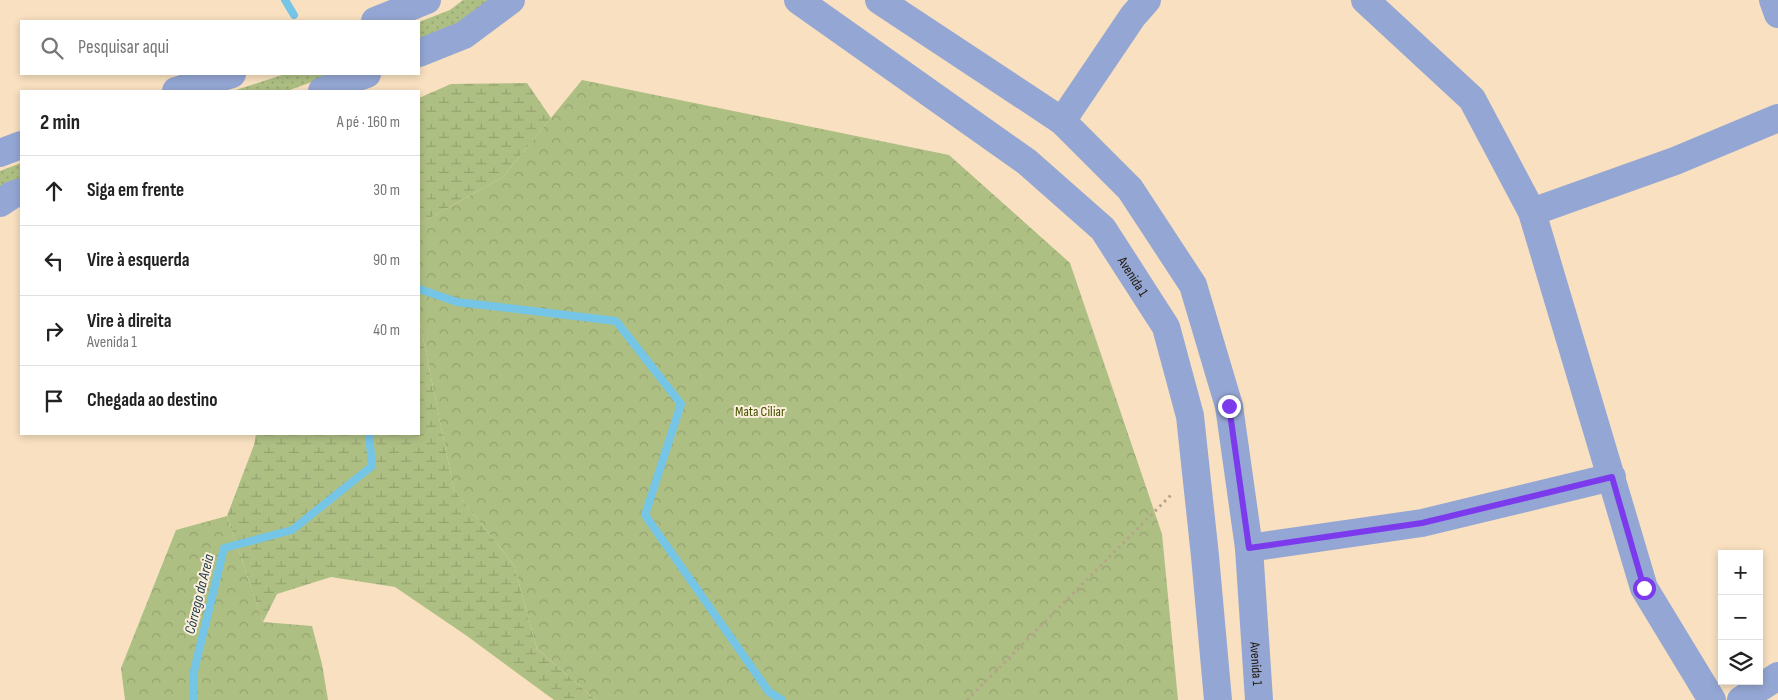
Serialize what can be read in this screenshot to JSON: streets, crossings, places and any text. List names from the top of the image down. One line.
{"streets":{"street":["Avenida 1"]},"water":["Córrego da Areia"],"parks":["Mata Ciliar"],"page":{"search":"Pesquisar aqui","heading":["2 min","A pé · 160 m"],"list":[["Siga em frente","30 m"],["Vire à esquerda","90 m"],["Vire à direita","Avenida 1","40 m"],"Chegada ao destino"],"map_buttons":["+","−"]}}
